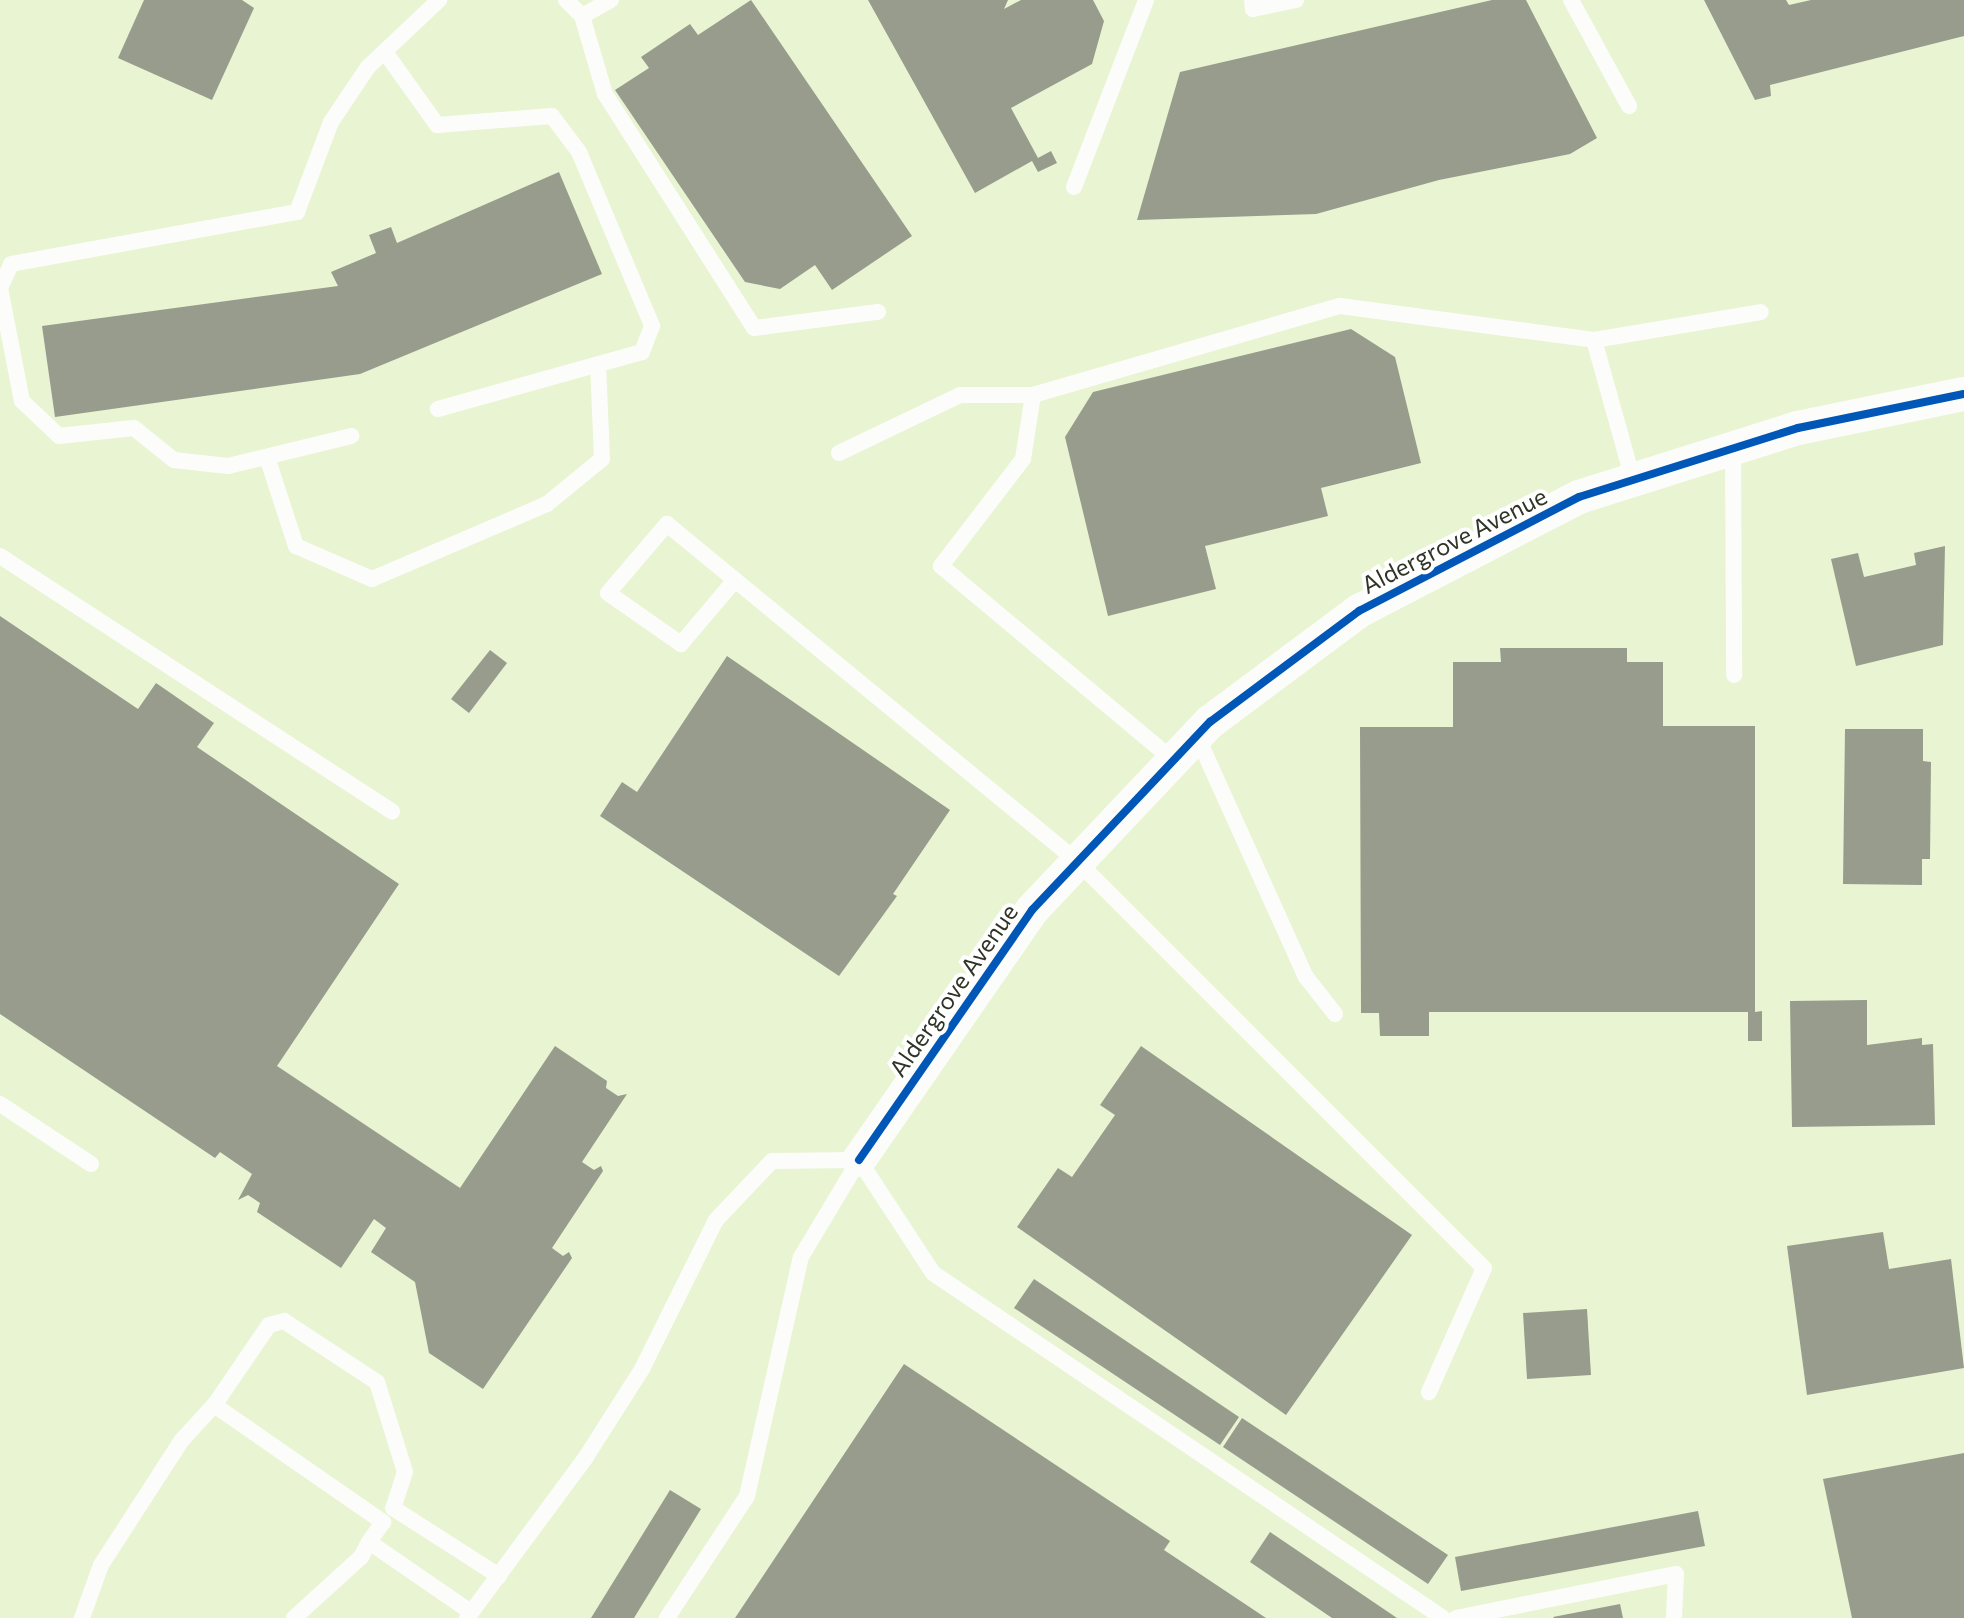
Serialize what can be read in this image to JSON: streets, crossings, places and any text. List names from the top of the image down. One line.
{"streets":{"street":["Aldergrove Avenue"]}}
